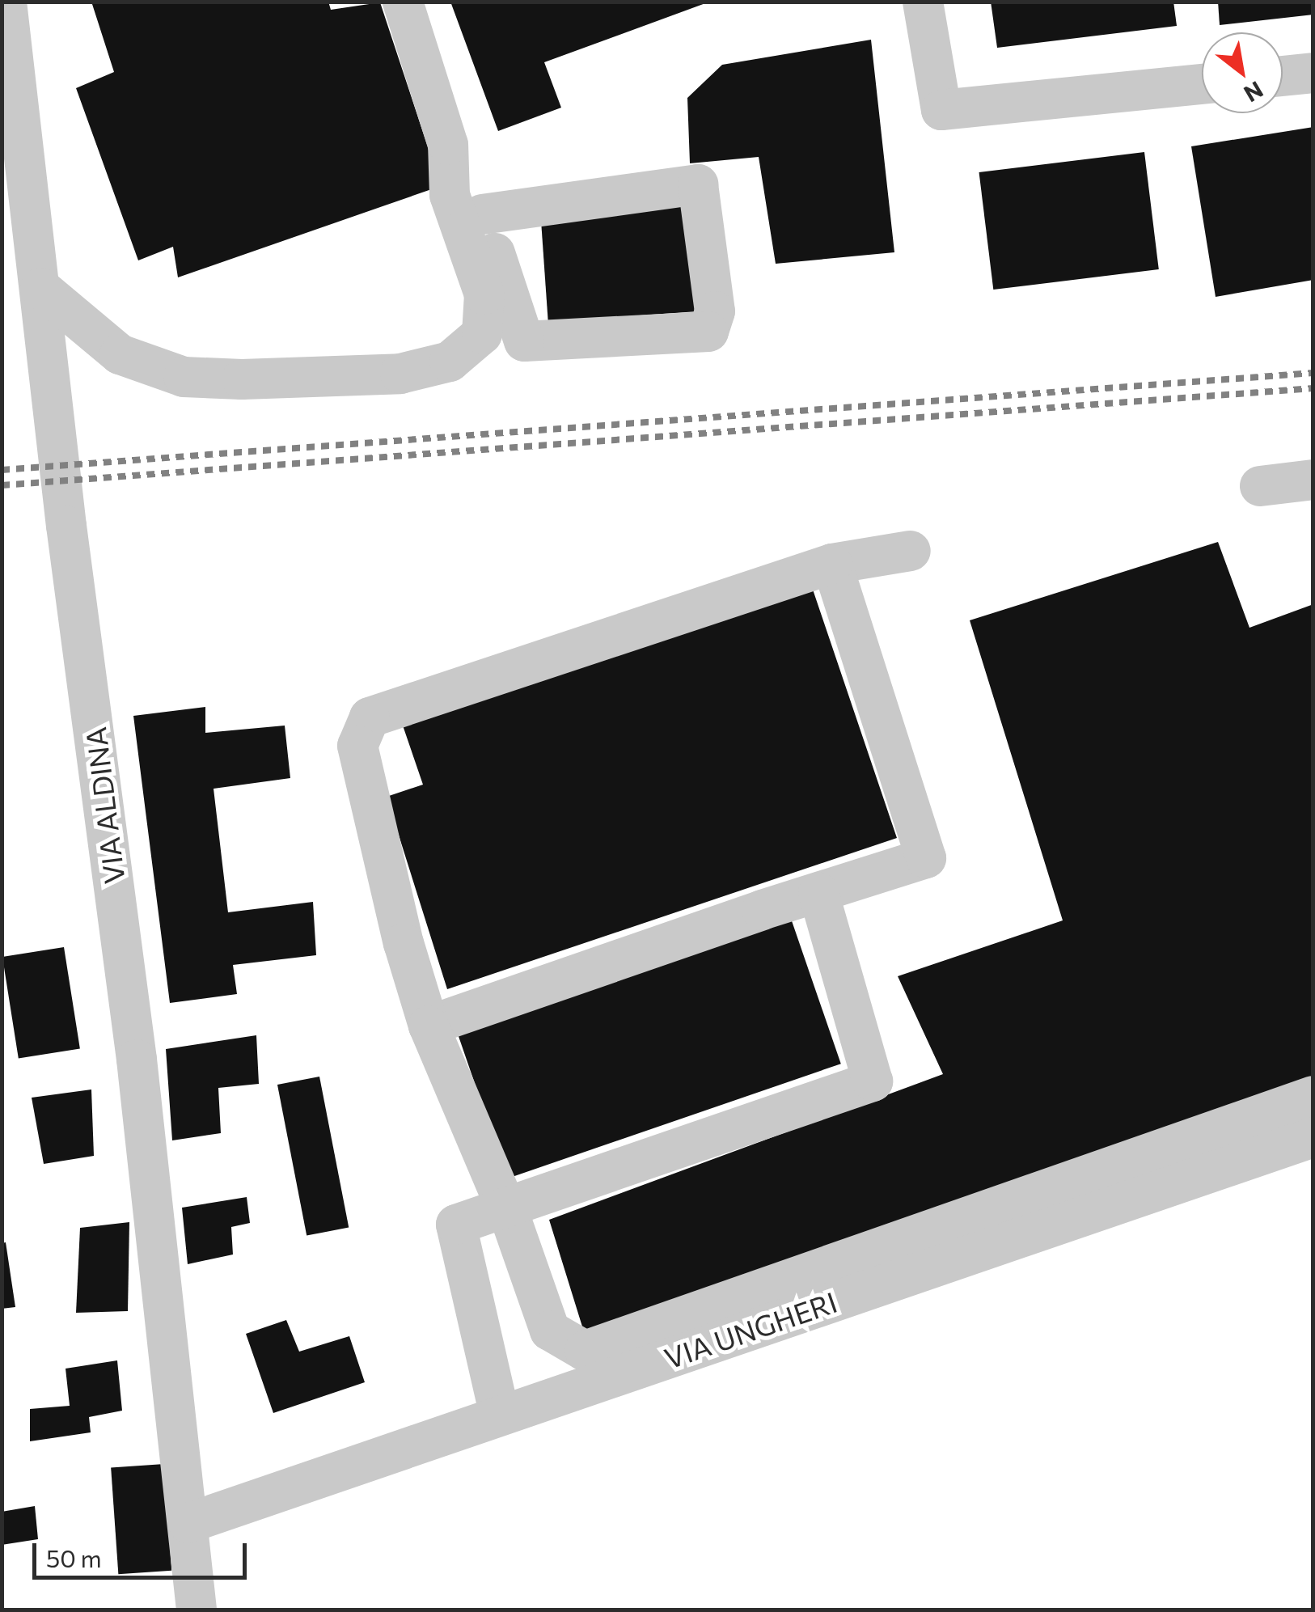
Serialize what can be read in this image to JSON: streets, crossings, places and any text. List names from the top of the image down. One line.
{"streets":{"street":["VIA ALDINA","VIA UNGHERI"]},"crossings":[["VIA ALDINA","VIA UNGHERI"]],"scale_bar":"50 m","north":"bottom right"}
